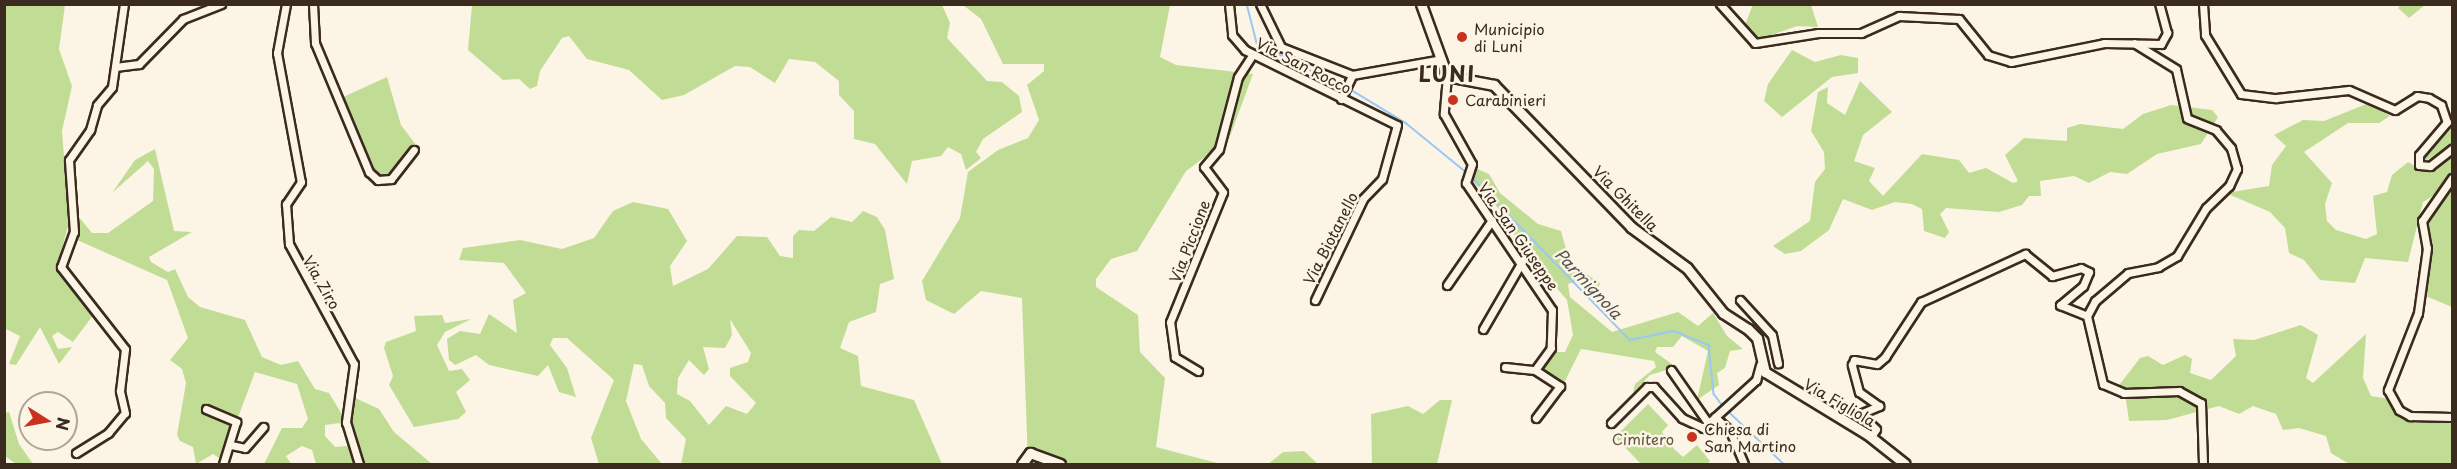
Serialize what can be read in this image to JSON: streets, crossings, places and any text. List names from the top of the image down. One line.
{"streets":{"street":["Via San Rocco","Via Ghitella","Via San Giuseppe","Via Biotanello","Via Piccione","Via Ziro","Via Figliola"]},"crossings":[["Via San Rocco","Via Biotanello"],["Via San Rocco","Via Piccione"],["Via Ghitella","Via San Giuseppe"],["Via Ghitella","Via Figliola"]],"districts":["LUNI"],"water":["Parmignola"],"parks":["Cimitero"],"places":["Municipio di Luni","Carabinieri","Chiesa di San Martino"],"north":"right"}
